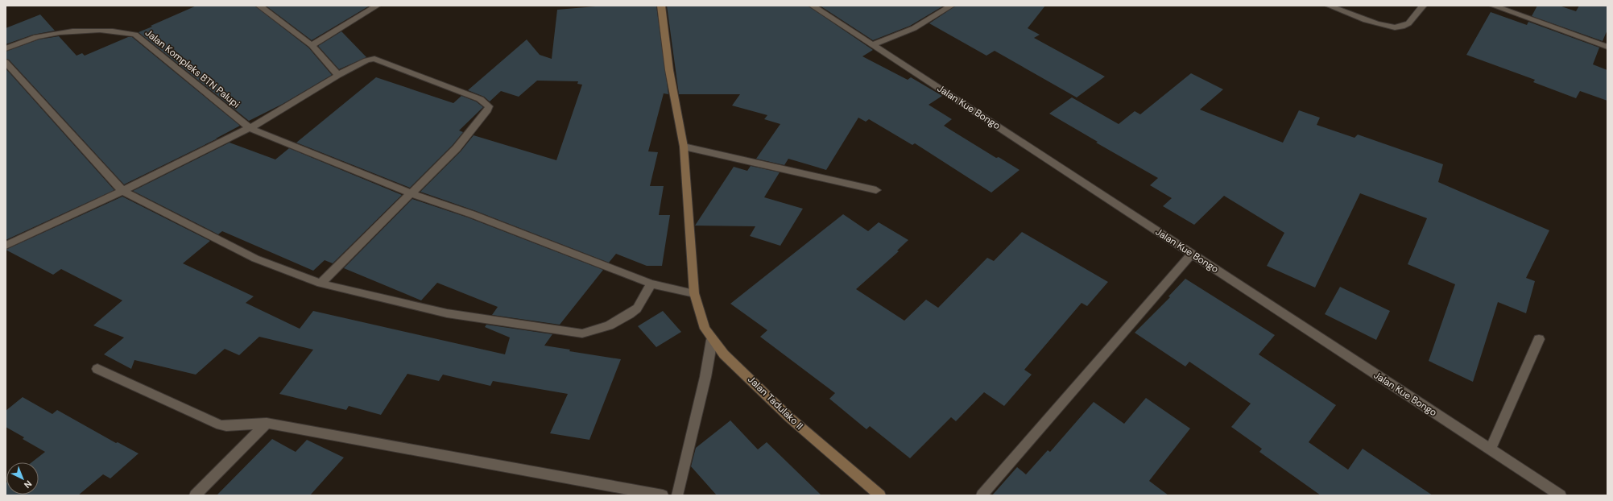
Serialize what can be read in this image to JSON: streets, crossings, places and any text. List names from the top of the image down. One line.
{"streets":{"main road":["Jalan Tadulako II"],"street":["Jalan Kompleks BTN Palupi","Jalan Kue Bongo"]},"crossings":[["Jalan Kompleks BTN Palupi","Jalan Tadulako II"]],"north":"bottom right"}
